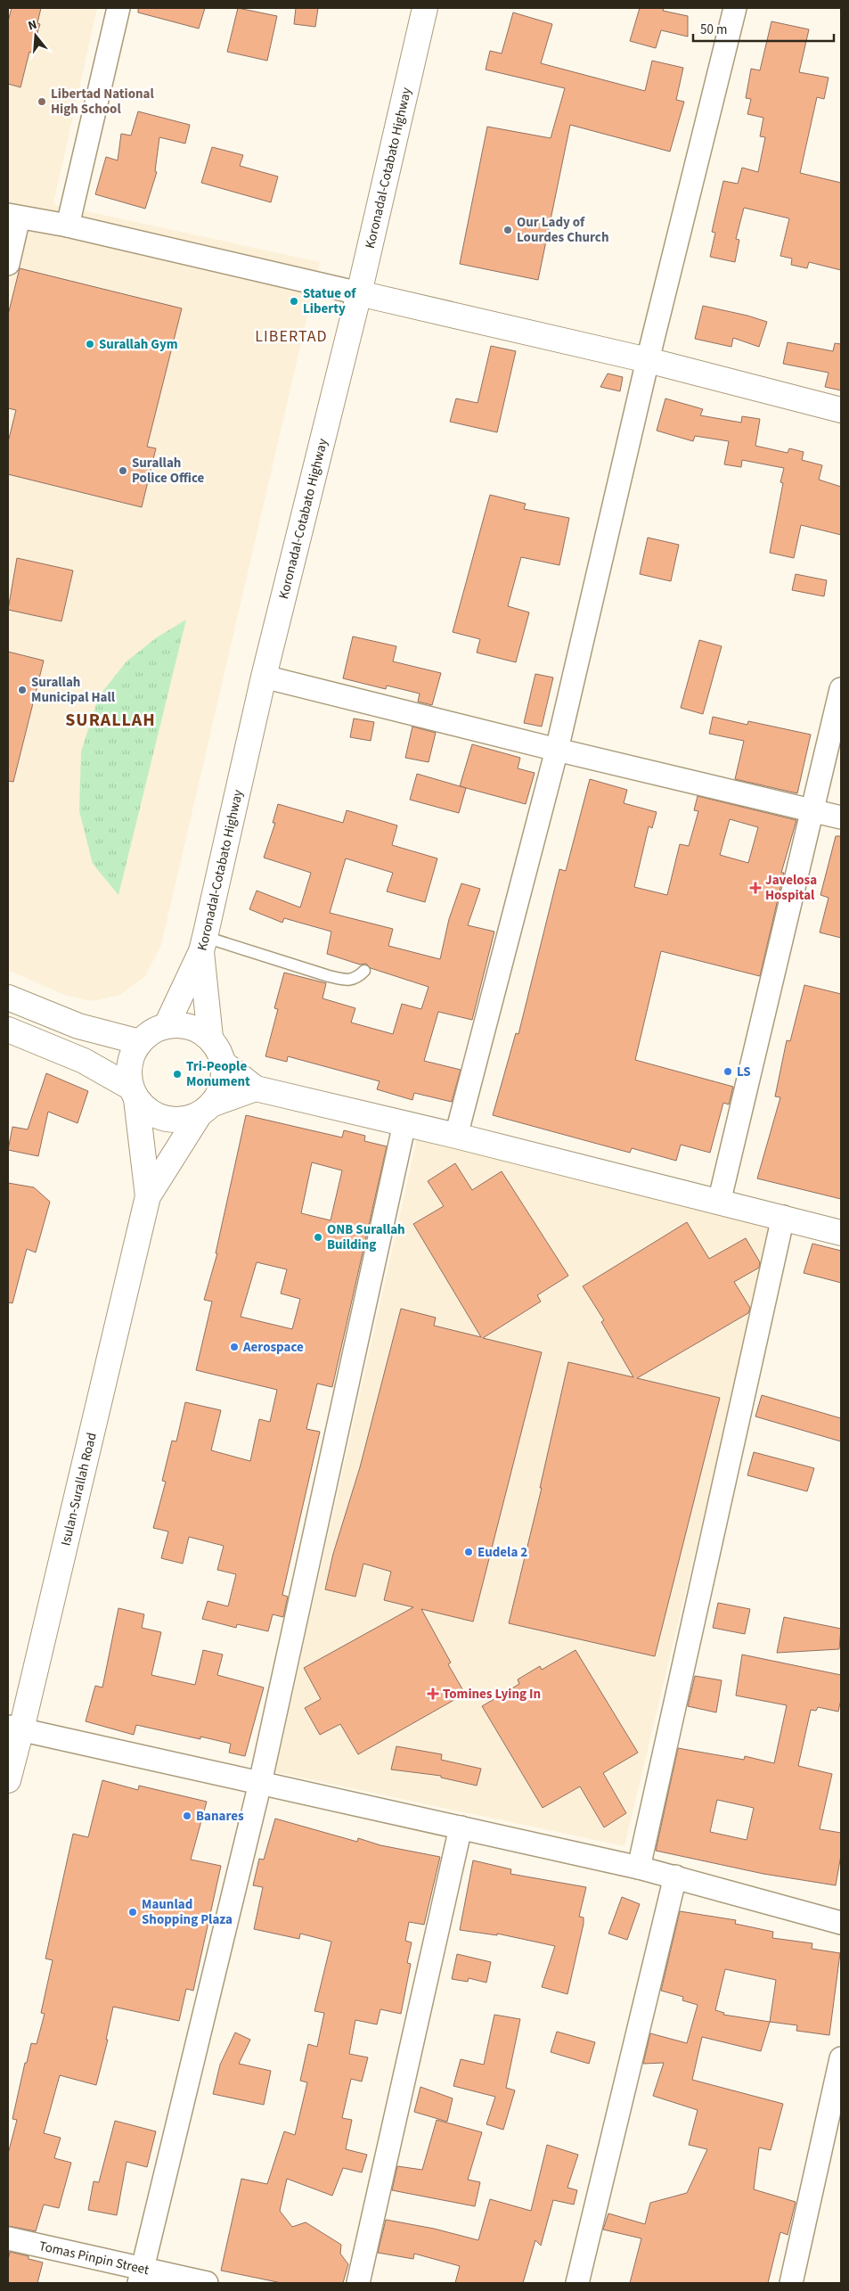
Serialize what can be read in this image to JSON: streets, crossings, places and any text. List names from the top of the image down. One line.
{"streets":{"main road":["Koronadal-Cotabato Highway","Isulan-Surallah Road"],"street":["Tomas Pinpin Street"]},"crossings":[["Koronadal-Cotabato Highway","Isulan-Surallah Road"]],"districts":["LIBERTAD","SURALLAH"],"places":{"other":["Libertad National High School","Our Lady of Lourdes Church","Statue of Liberty","Surallah Gym","Surallah Police Office","Surallah Municipal Hall","LS","Tri-People Monument","ONB Surallah Building","Aerospace","Eudela 2","Banares","Maunlad Shopping Plaza"],"health":["Javelosa Hospital","Tomines Lying In"]},"scale_bar":"50 m","north":"top"}
